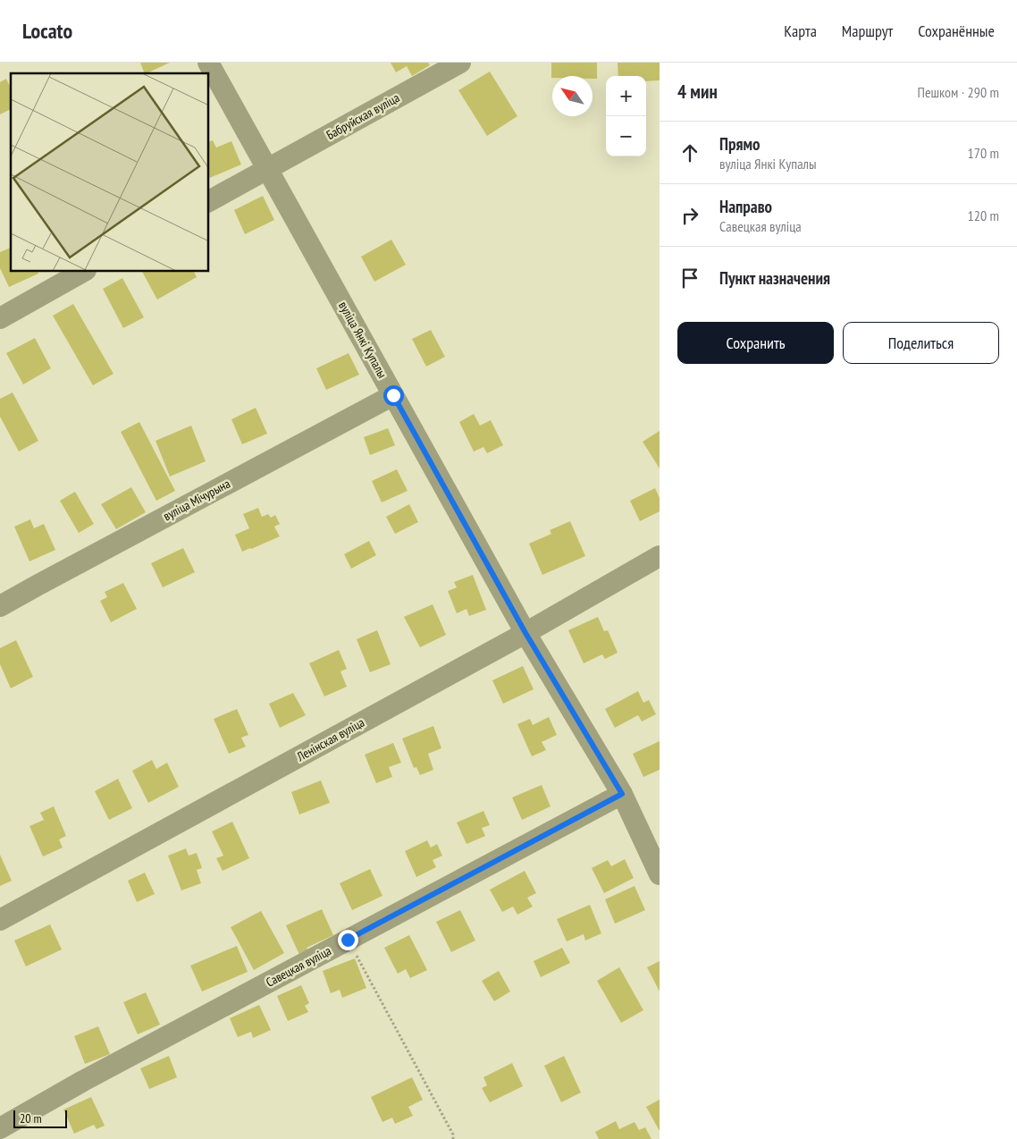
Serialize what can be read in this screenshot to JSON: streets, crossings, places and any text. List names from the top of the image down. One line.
{"streets":{"street":["Бабруйская вуліца","вуліца Янкі Купалы","вуліца Мічурына","Ленінская вуліца","Савецкая вуліца"]},"crossings":[["Бабруйская вуліца","вуліца Янкі Купалы"],["вуліца Янкі Купалы","вуліца Мічурына"],["вуліца Янкі Купалы","Ленінская вуліца"],["вуліца Янкі Купалы","Савецкая вуліца"]],"scale_bar":"20 m","north":"top left","page":{"header":"Locato","nav":["Карта","Маршрут","Сохранённые"],"heading":["4 мин","Пешком · 290 m"],"map_buttons":["+","−"],"list":[["Прямо","вуліца Янкі Купалы","170 m"],["Направо","Савецкая вуліца","120 m"],"Пункт назначения"],"buttons":["Сохранить","Поделиться"],"scale":"20 m"}}
